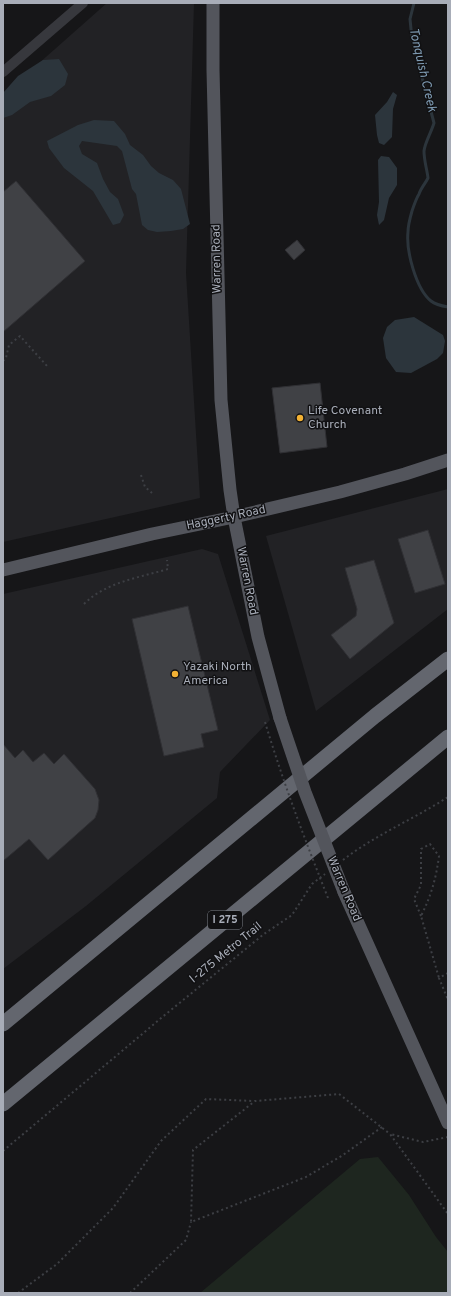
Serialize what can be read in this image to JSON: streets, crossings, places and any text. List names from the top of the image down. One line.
{"streets":{"highway":["I 275"],"main road":["Warren Road","Haggerty Road"],"path":["I-275 Metro Trail"]},"crossings":[["Warren Road","Haggerty Road"]],"water":["Tonquish Creek"],"places":["Life Covenant Church","Yazaki North America"]}
